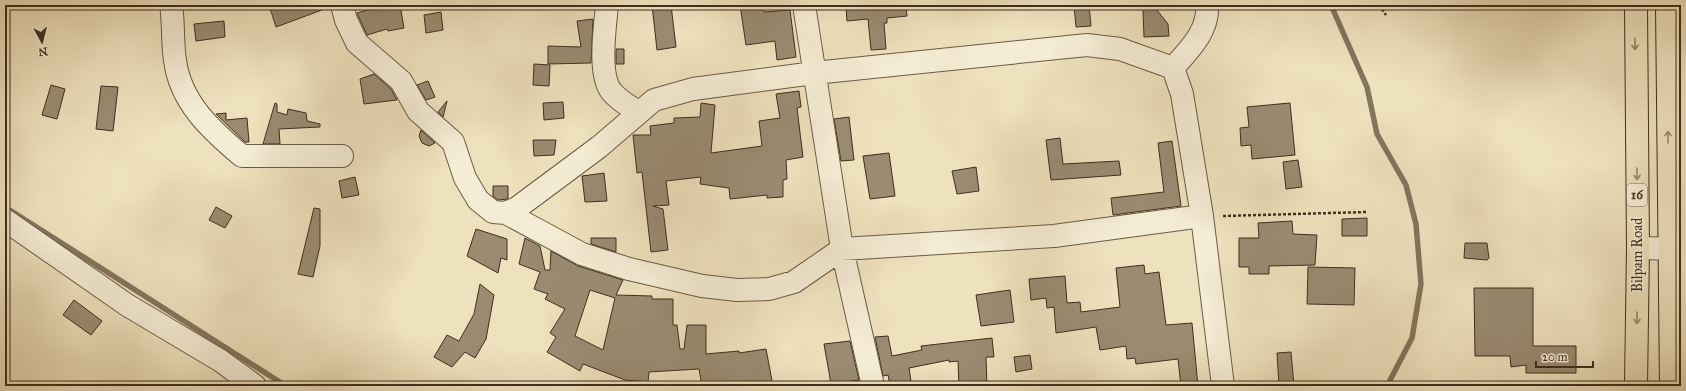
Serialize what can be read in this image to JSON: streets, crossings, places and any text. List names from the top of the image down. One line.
{"streets":{"main road":["16","Bilpam Road"]},"scale_bar":"20 m","north":"bottom"}
